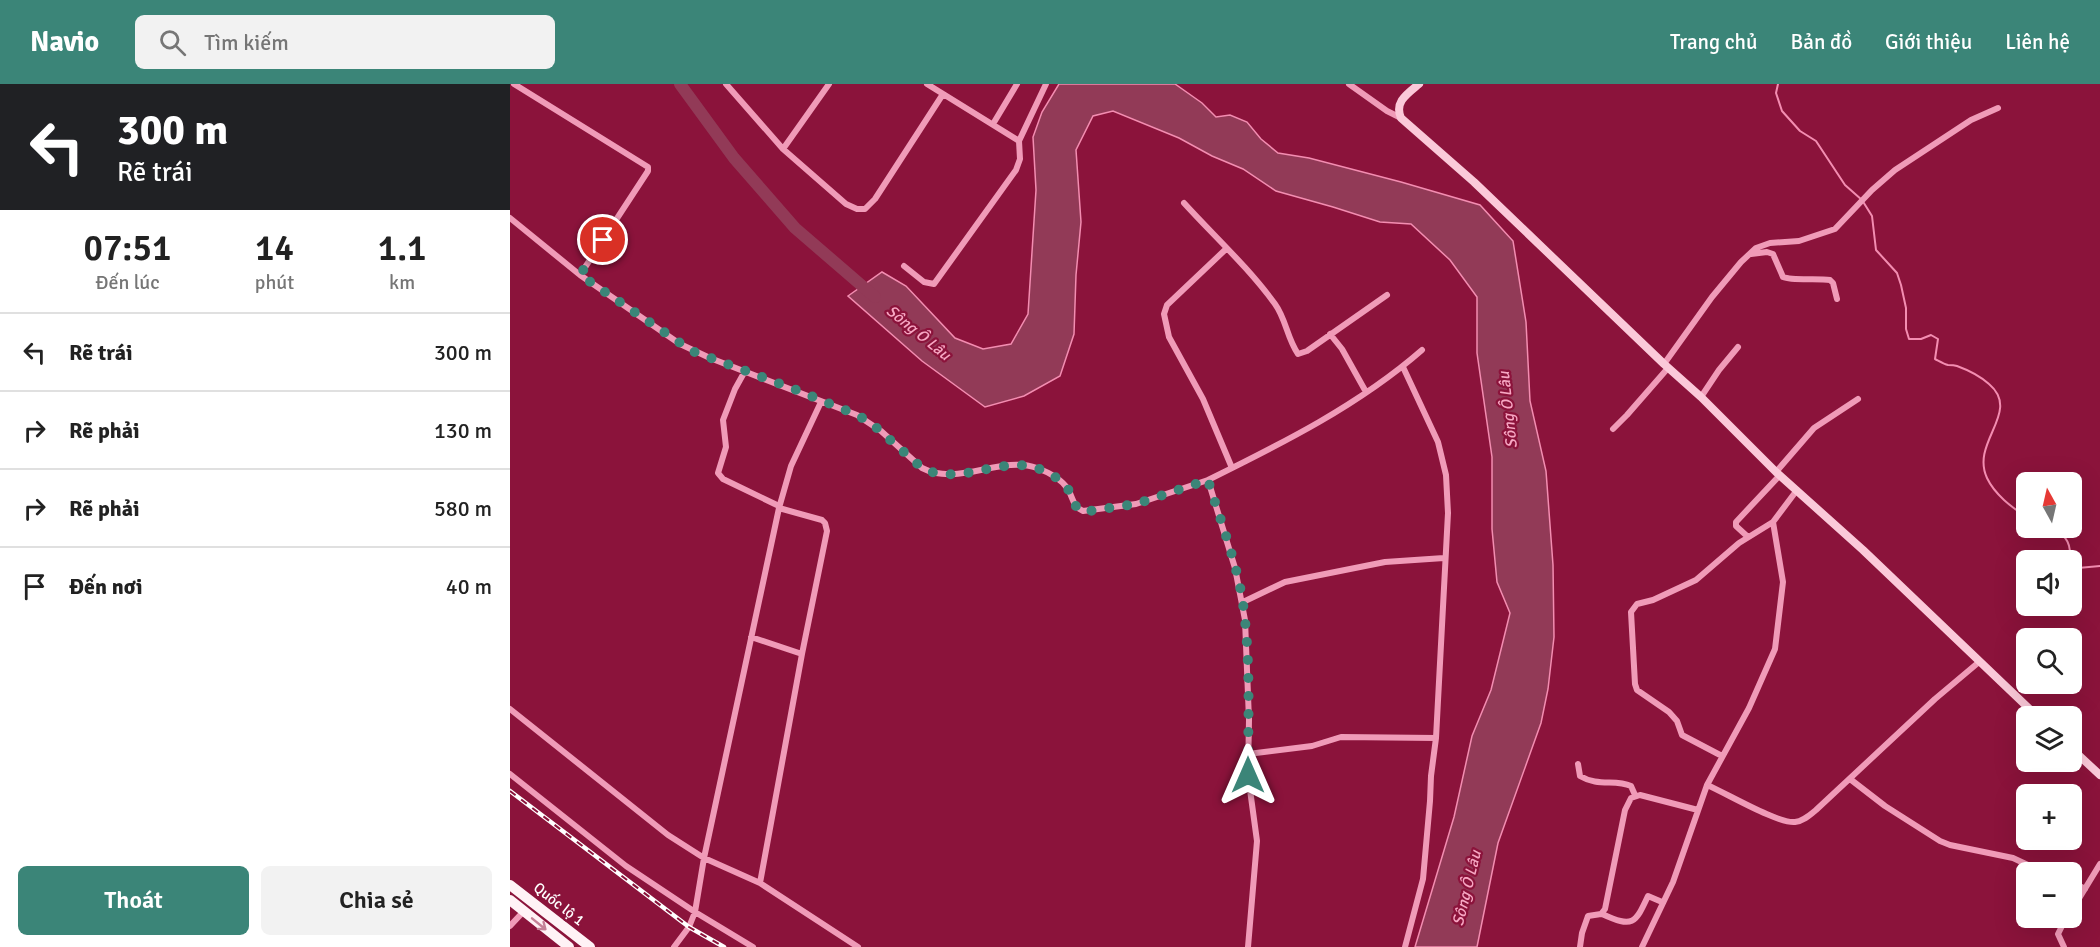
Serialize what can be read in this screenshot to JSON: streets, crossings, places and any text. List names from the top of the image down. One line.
{"streets":{"highway":["Quốc lộ 1"]},"water":["Sông Ô Lâu"],"north":"top","page":{"header":"Navio","search":"Tìm kiếm","nav":["Trang chủ","Bản đồ","Giới thiệu","Liên hệ"],"turn":["300 m","Rẽ trái"],"eta":["07:51","Đến lúc","14","phút","1.1","km"],"list":[{"name":"Rẽ trái","value":"300 m"},{"name":"Rẽ phải","value":"130 m"},{"name":"Rẽ phải","value":"580 m"},{"name":"Đến nơi","value":"40 m"}],"map_buttons":["+","−"],"buttons":["Thoát","Chia sẻ"]}}
